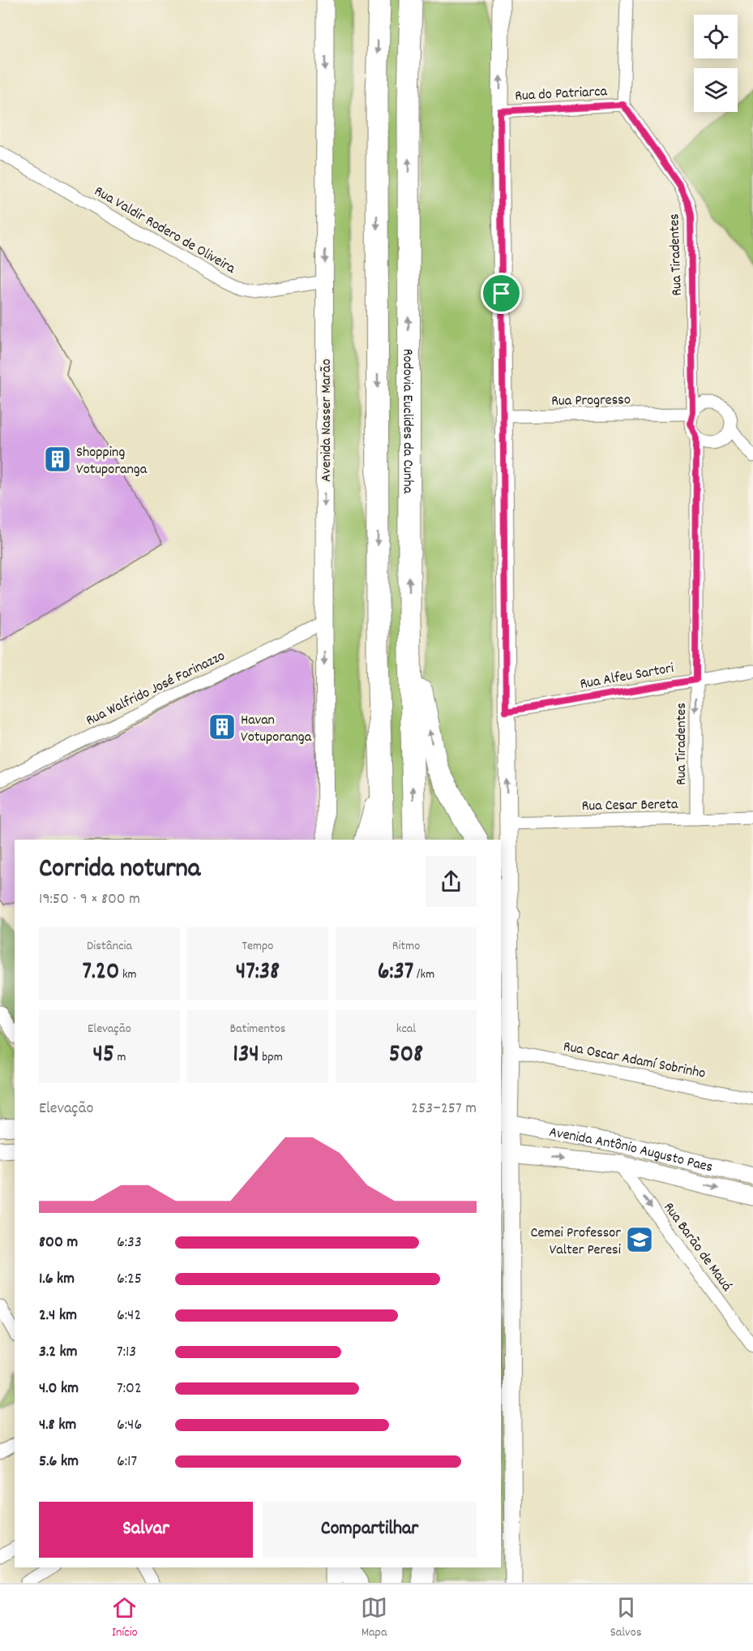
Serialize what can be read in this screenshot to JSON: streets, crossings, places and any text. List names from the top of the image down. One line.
{"streets":{"highway":["Rodovia Euclides da Cunha"],"main road":["Avenida Nasser Marão","Avenida Antônio Augusto Paes"],"street":["Rua do Patriarca","Rua Valdir Rodero de Oliveira","Rua Tiradentes","Rua Progresso","Rua Alfeu Sartori","Rua Walfrido José Farinazzo","Rua Cesar Bereta","Rua Oscar Adamí Sobrinho","Rua Barão de Mauá"]},"crossings":[["Rua do Patriarca","Rua Tiradentes"],["Rua Valdir Rodero de Oliveira","Avenida Nasser Marão"],["Rua Tiradentes","Rua Progresso"],["Rua Tiradentes","Rua Alfeu Sartori"],["Rua Tiradentes","Rua Cesar Bereta"],["Avenida Nasser Marão","Rua Walfrido José Farinazzo"],["Avenida Antônio Augusto Paes","Rua Barão de Mauá"]],"one_way":["Avenida Nasser Marão","Rua Barão de Mauá"],"places":{"building":["Shopping Votuporanga","Havan Votuporanga"],"school or university":["Cemei Professor Valter Peresi"]},"page":{"heading":["Corrida noturna","19:50 · 9 × 800 m"],"stats":[["Distância","7.20 km"],["Tempo","47:38"],["Ritmo","6:37 /km"],["Elevação","45 m"],["Batimentos","134 bpm"],["kcal","508"]],"chart":["Elevação","253–257 m"],"list":[{"name":"800 m","note":"6:33"},{"name":"1.6 km","note":"6:25"},{"name":"2.4 km","note":"6:42"},{"name":"3.2 km","note":"7:13"},{"name":"4.0 km","note":"7:02"},{"name":"4.8 km","note":"6:46"},{"name":"5.6 km","note":"6:17"}],"buttons":["Salvar","Compartilhar"],"tabs":["Início","Mapa","Salvos"]}}
